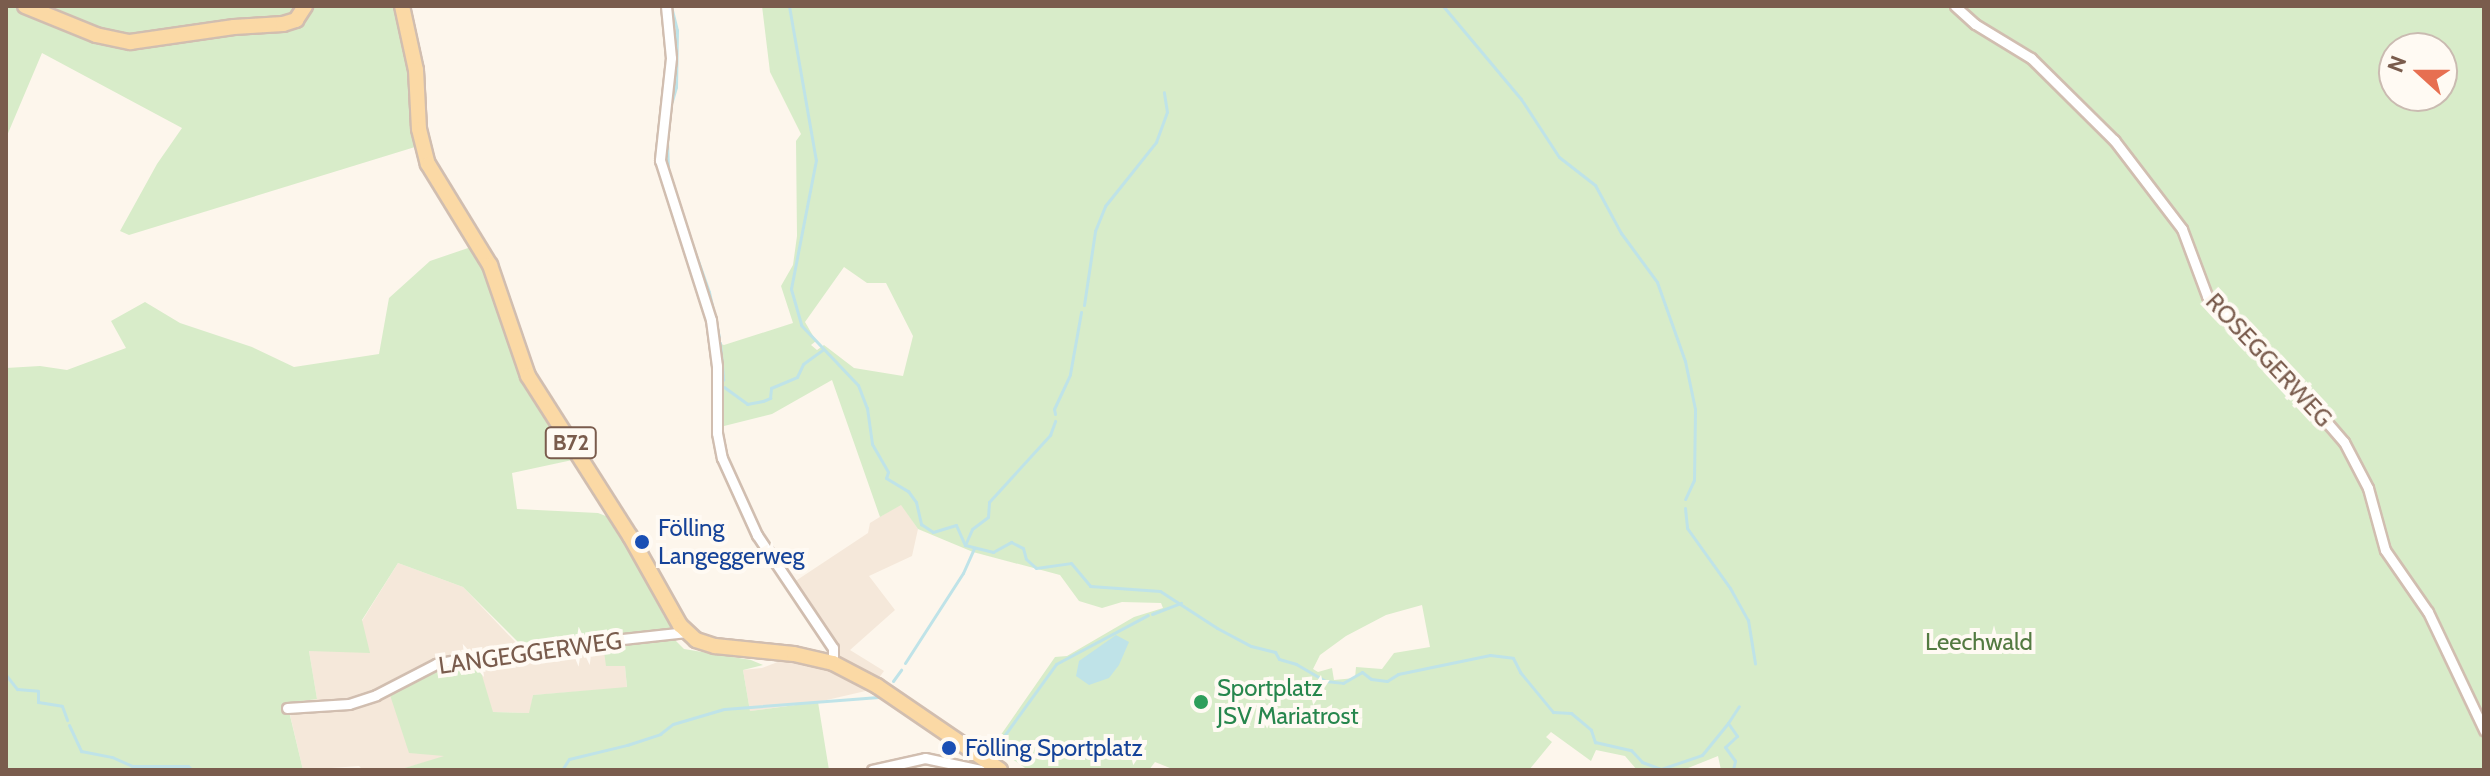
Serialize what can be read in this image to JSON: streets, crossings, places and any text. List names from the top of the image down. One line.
{"streets":{"main road":["B72"],"street":["ROSEGGERWEG","LANGEGGERWEG"]},"crossings":[["B72","LANGEGGERWEG"]],"parks":["Leechwald"],"places":["Fölling Langeggerweg","Sportplatz JSV Mariatrost","Fölling Sportplatz"],"north":"left"}
